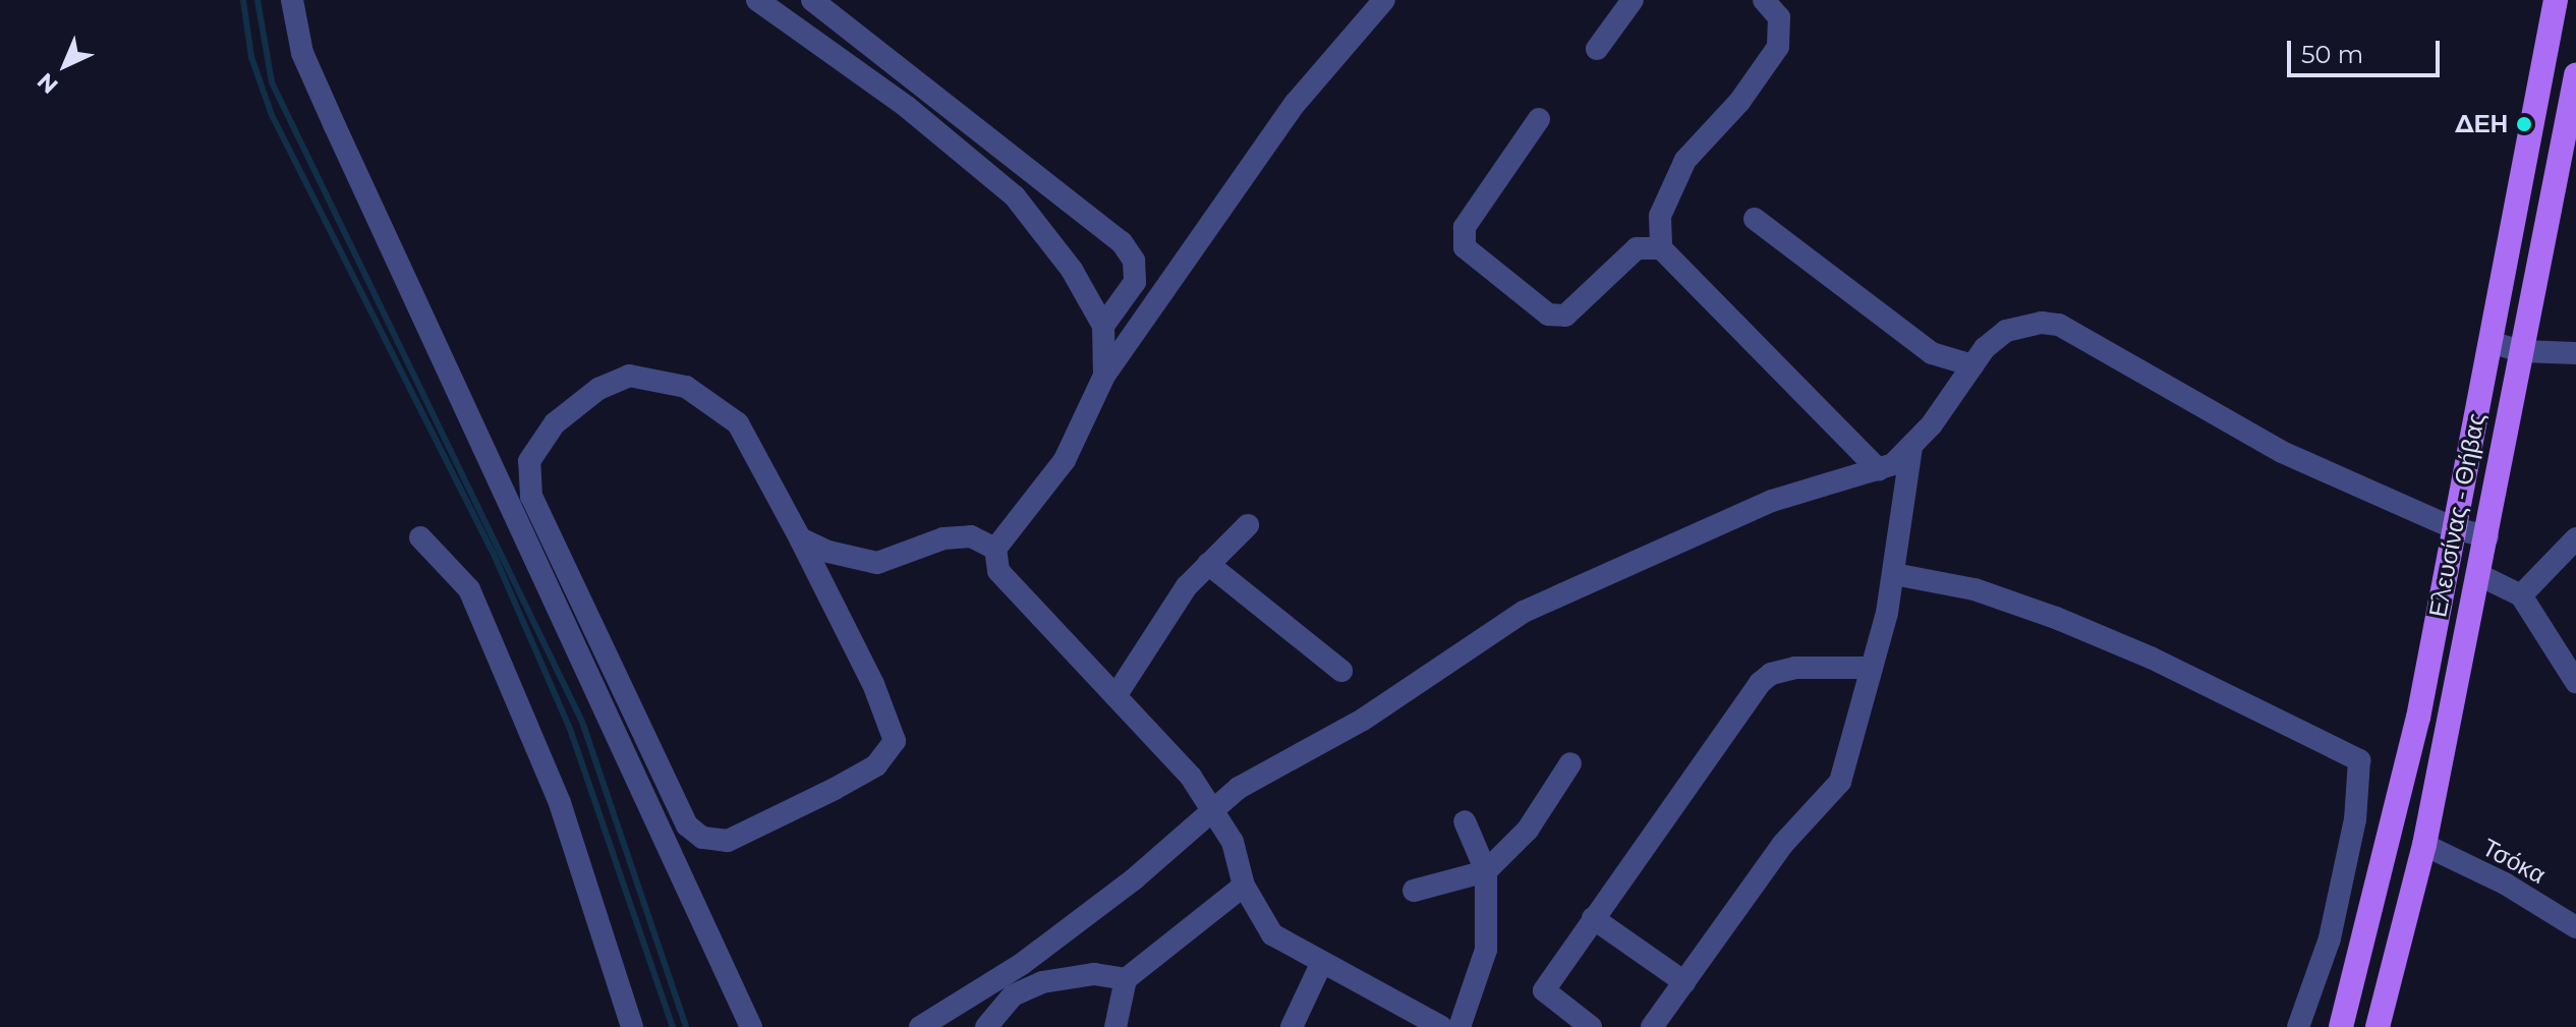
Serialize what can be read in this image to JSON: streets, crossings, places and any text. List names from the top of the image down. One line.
{"streets":{"main road":["Ελευσίνας - Θήβας"],"street":["Τσόκα"]},"crossings":[["Ελευσίνας - Θήβας","Τσόκα"]],"places":["ΔΕΗ"],"scale_bar":"50 m","north":"bottom left"}
